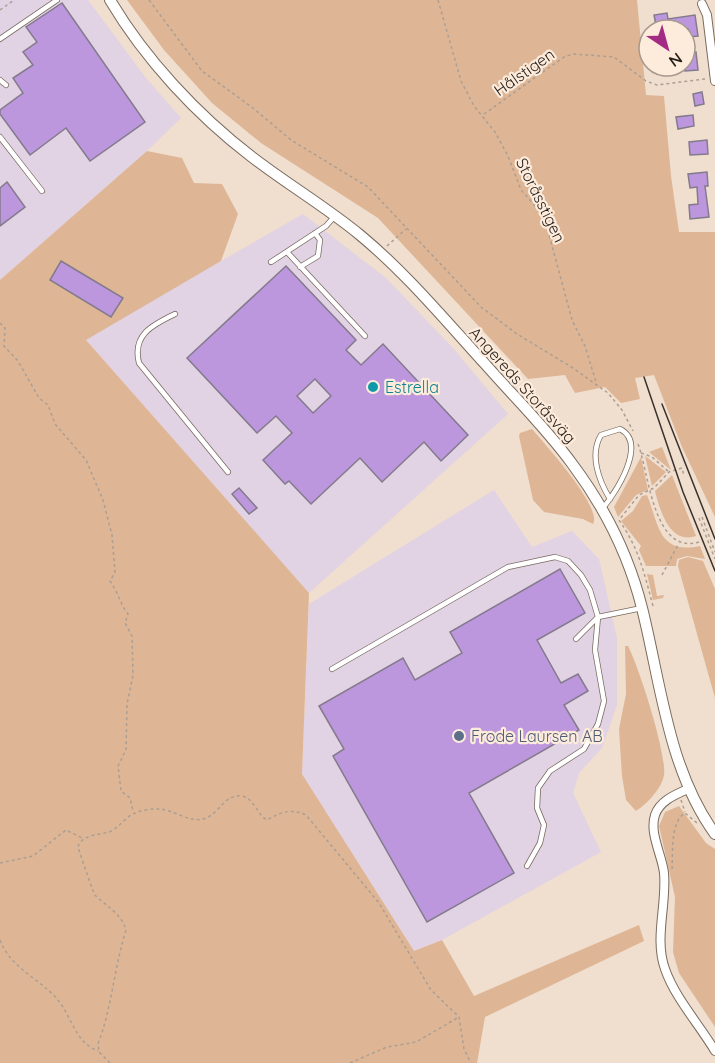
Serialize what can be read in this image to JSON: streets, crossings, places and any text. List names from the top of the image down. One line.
{"streets":{"street":["Angereds Storåsväg"],"path":["Hålstigen","Storåsstigen"]},"crossings":[["Hålstigen","Storåsstigen"]],"places":["Estrella","Frode Laursen AB"],"north":"bottom right"}
